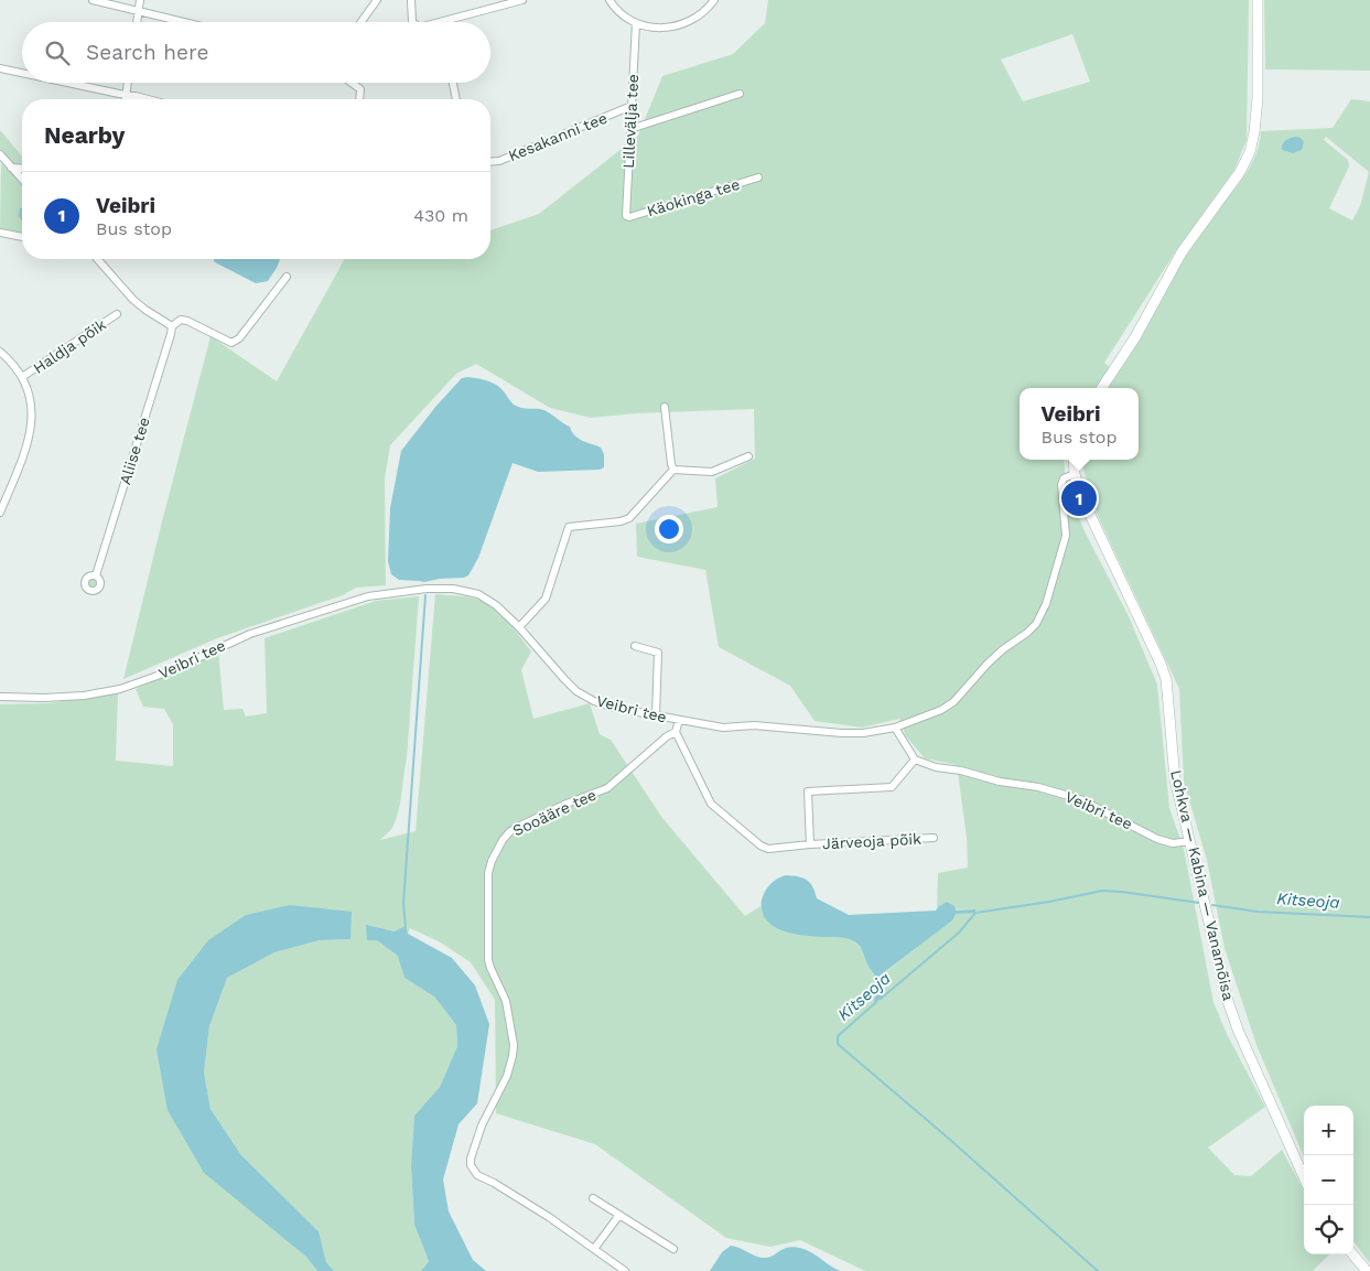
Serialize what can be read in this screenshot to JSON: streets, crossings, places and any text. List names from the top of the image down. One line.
{"streets":{"street":["Lillevälja tee","Kesakanni tee","Käokinga tee","Haldja põik","Aliise tee","Veibri tee","Sooääre tee","Järveoja põik","Lohkva — Kabina — Vanamõisa"]},"crossings":[["Lillevälja tee","Kesakanni tee"],["Lillevälja tee","Käokinga tee"],["Veibri tee","Lohkva — Kabina — Vanamõisa"],["Sooääre tee","Järveoja põik"]],"water":["Kitseoja"],"page":{"search":"Search here","heading":"Nearby","list":[{"mark":"1","name":"Veibri","note":"Bus stop","value":"430 m"}],"popup":["Veibri","Bus stop"],"pins":"1","map_buttons":["+","−"]}}
